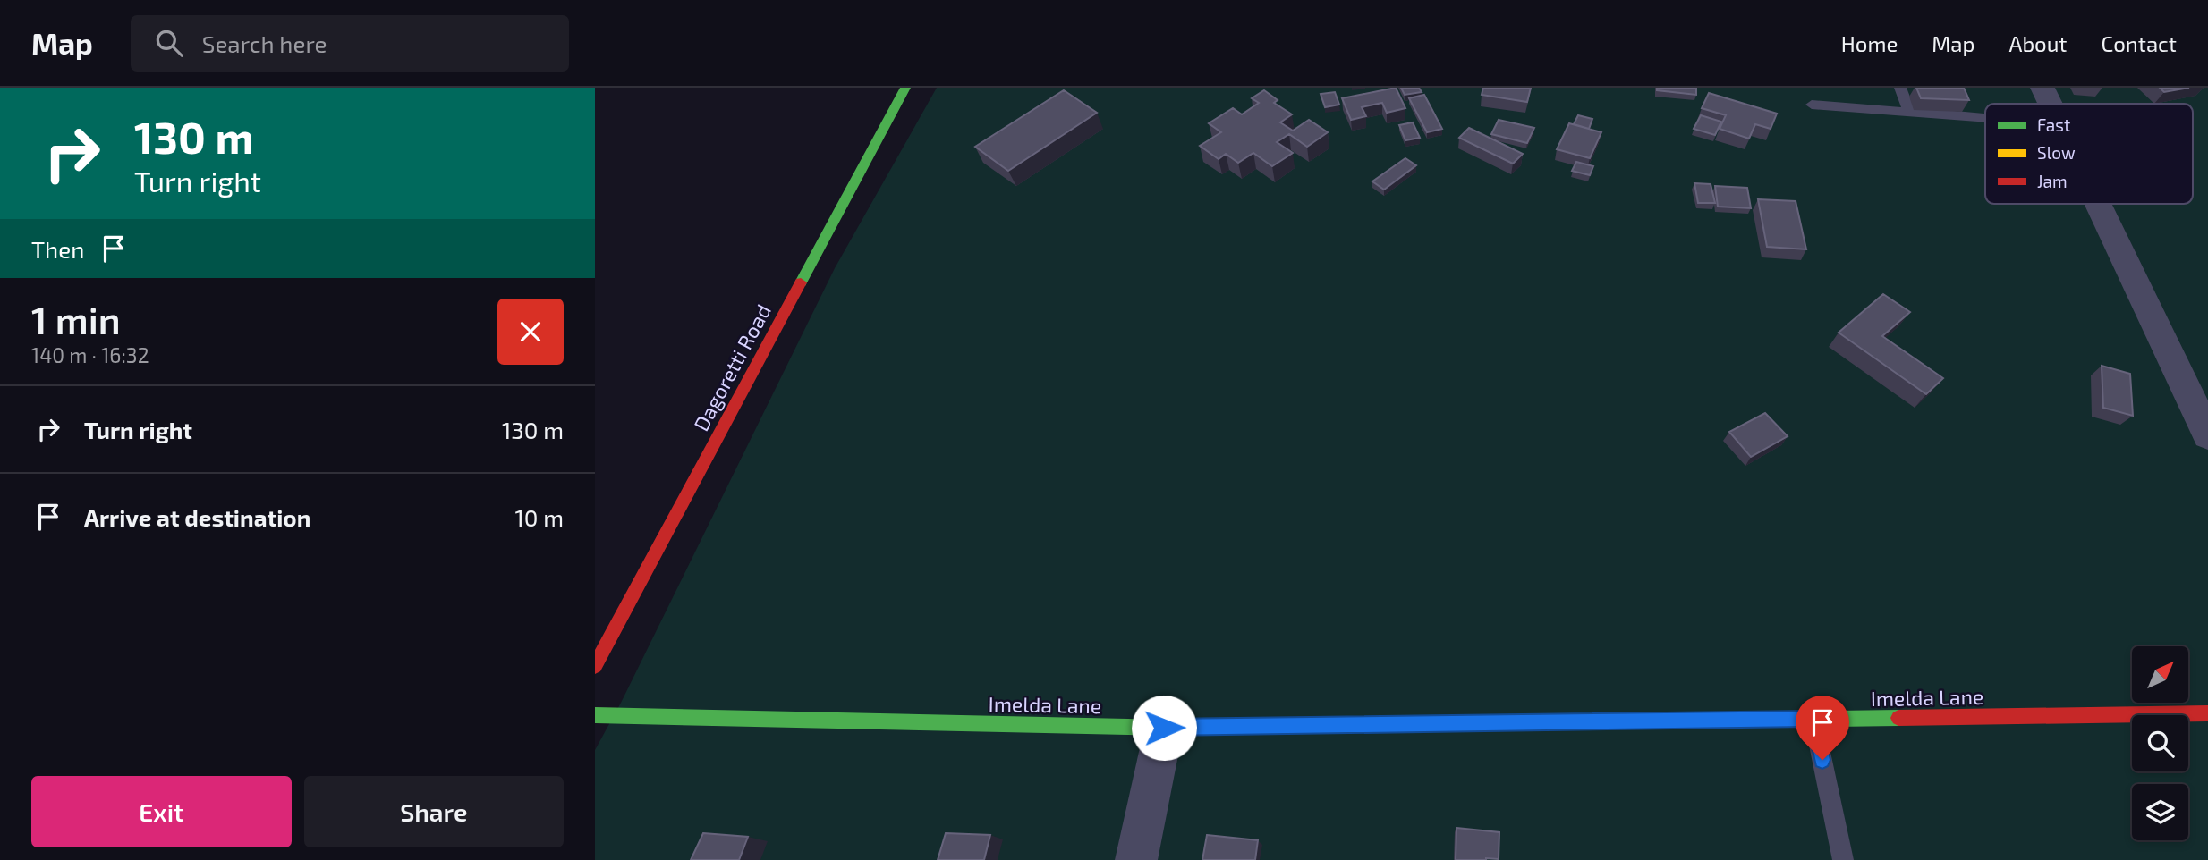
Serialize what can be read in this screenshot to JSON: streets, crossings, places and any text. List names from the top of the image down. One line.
{"streets":{"street":["Dagoretti Road","Imelda Lane"]},"legend":["Fast","Slow","Jam"],"north":"top right","page":{"header":"Map","search":"Search here","nav":["Home","Map","About","Contact"],"turn":["130 m","Turn right"],"then":"Then","heading":["1 min","140 m · 16:32"],"list":[{"name":"Turn right","value":"130 m"},{"name":"Arrive at destination","value":"10 m"}],"buttons":["Exit","Share"]}}
